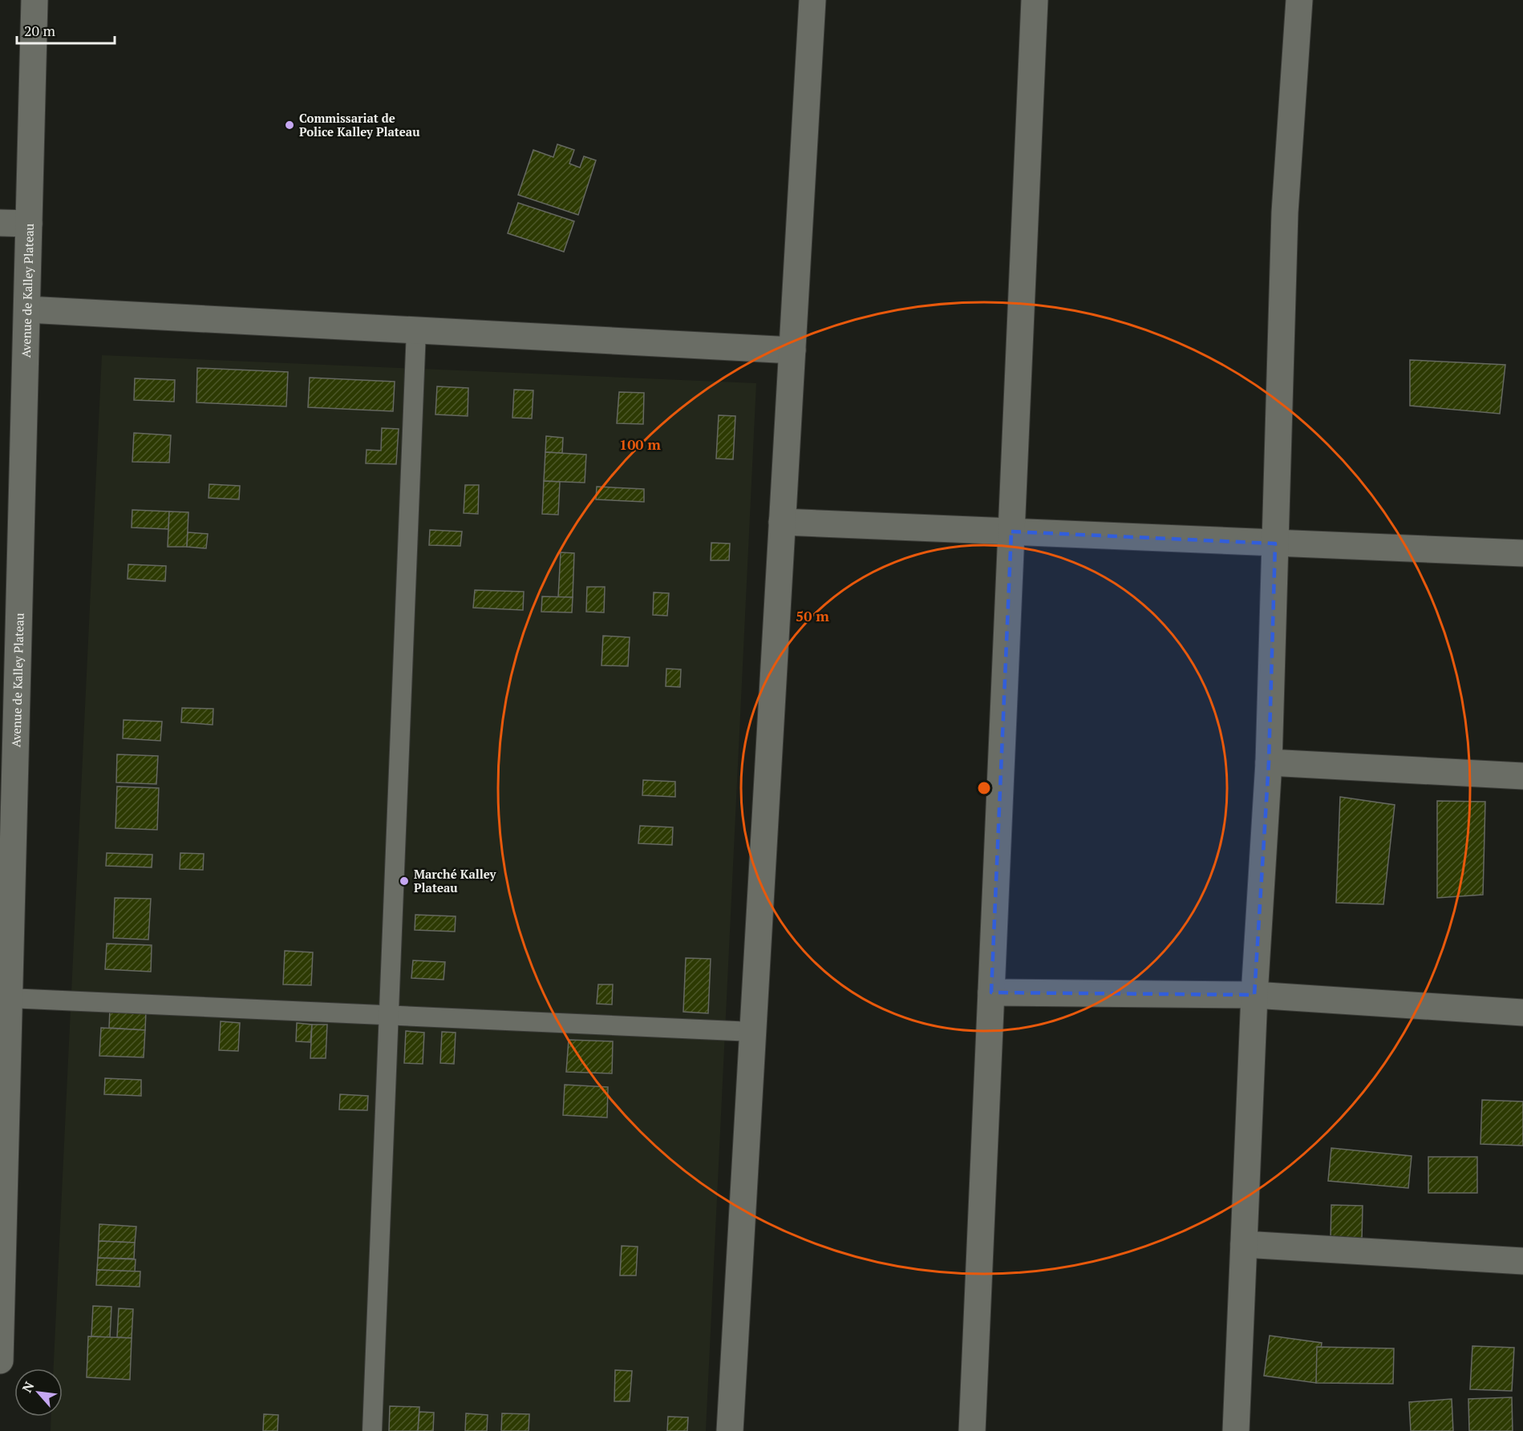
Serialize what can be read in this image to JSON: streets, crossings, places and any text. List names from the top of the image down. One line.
{"streets":{"street":["Avenue de Kalley Plateau"]},"places":["Commissariat de Police Kalley Plateau","Marché Kalley Plateau"],"scale_bar":"20 m","north":"top left","rings":["100 m","50 m"]}
